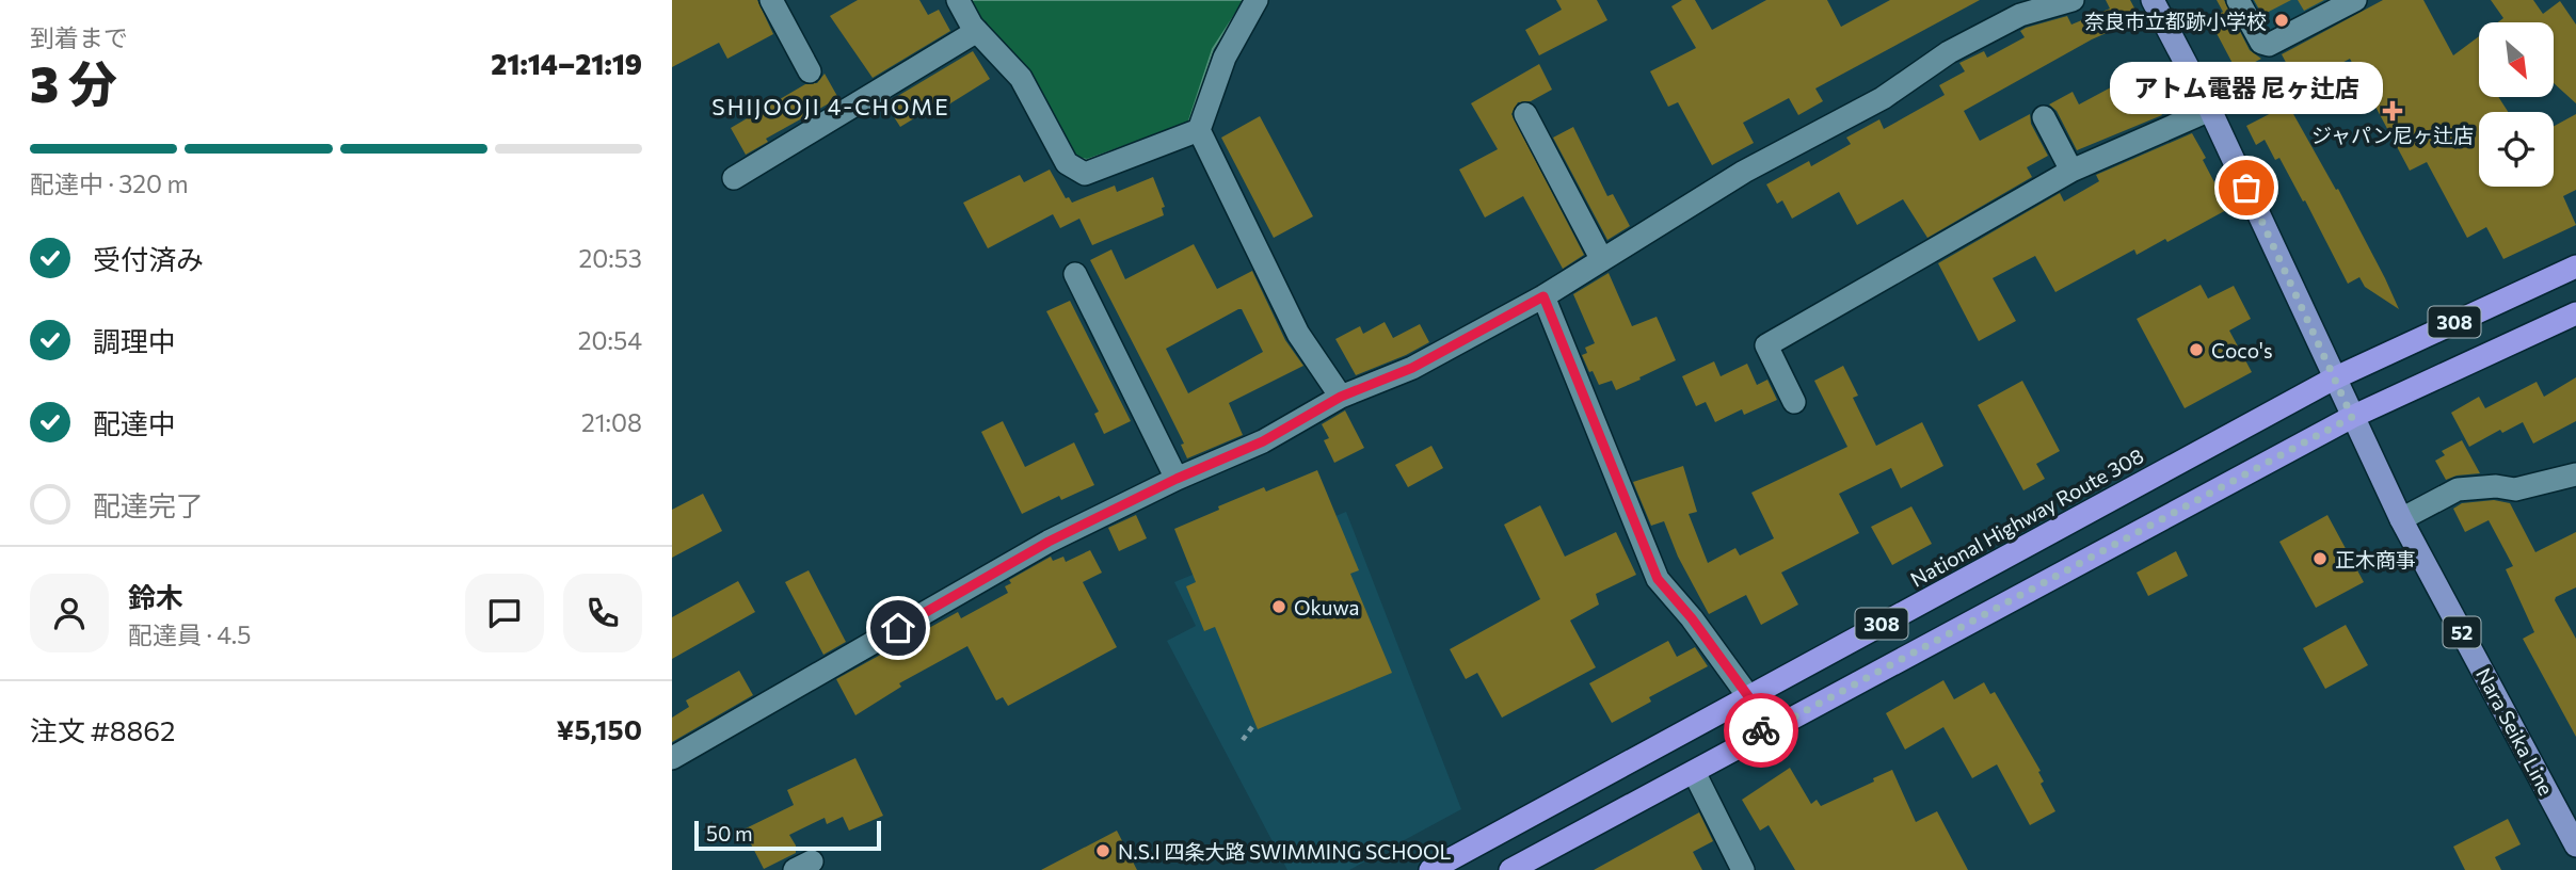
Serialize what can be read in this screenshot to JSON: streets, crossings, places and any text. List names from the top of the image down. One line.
{"streets":{"highway":["308","National Highway Route 308"],"main road":["52","Nara Seika Line"]},"crossings":[["308","Nara Seika Line"],["National Highway Route 308","Nara Seika Line"]],"districts":["SHIJOOJI 4-CHOME"],"places":{"other":["奈良市立都跡小学校","アトム電器 尼ヶ辻店","Coco's","正木商事","Okuwa","N.S.I 四条大路 SWIMMING SCHOOL"],"health":["ジャパン尼ヶ辻店"]},"scale_bar":"50 m","north":"bottom right","page":{"heading":["3 分","到着まで","21:14–21:19"],"panel":["鈴木","配達員 · 4.5","注文 #8862","¥5,150"],"bubble":"アトム電器 尼ヶ辻店","bar":"配達中 · 320 m","list":[["受付済み","20:53"],["調理中","20:54"],["配達中","21:08"],"配達完了"],"scale":"50 m"}}
